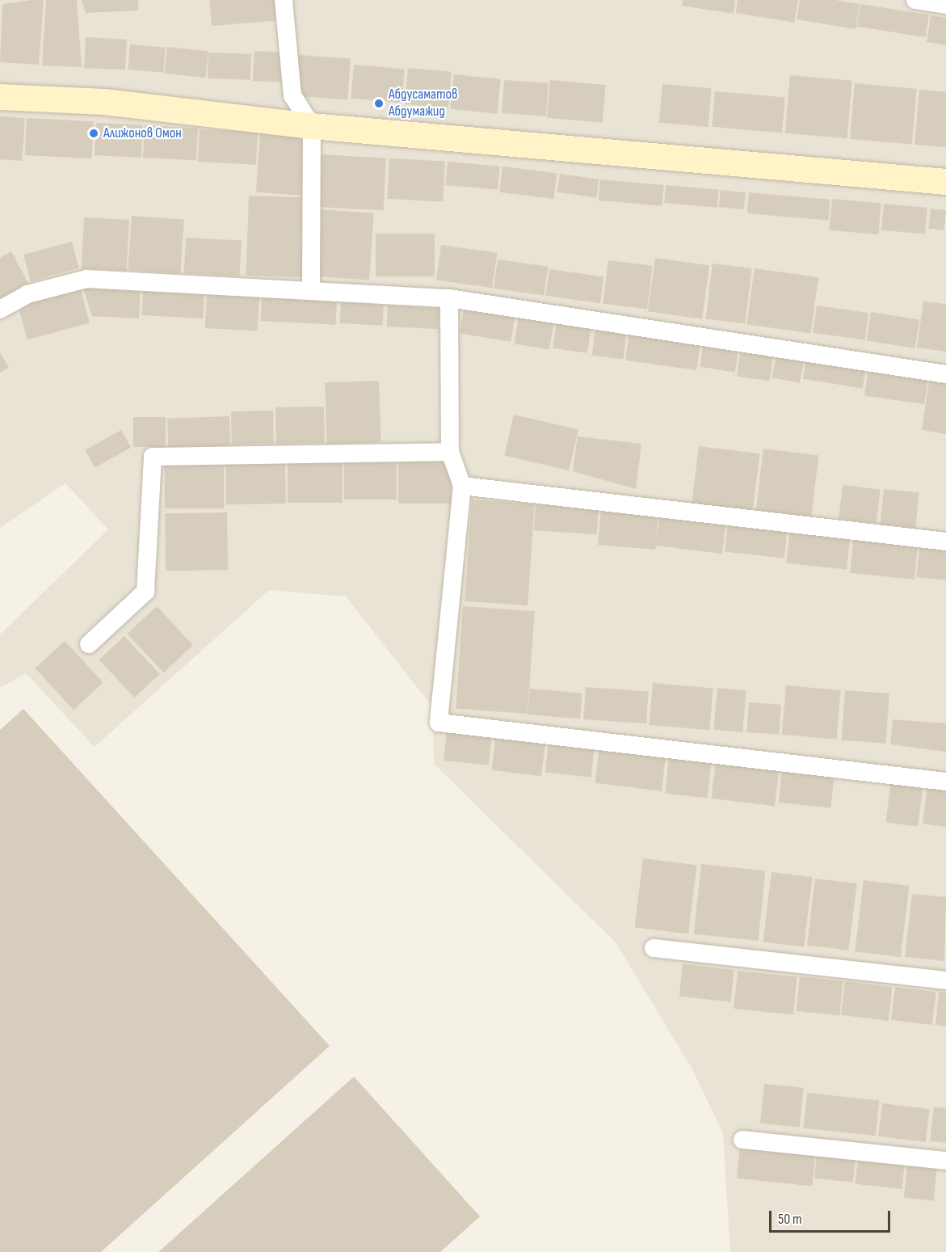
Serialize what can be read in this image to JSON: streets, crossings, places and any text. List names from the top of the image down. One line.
{"places":["Абдусаматов Абдумажид","Алижонов Омон"],"scale_bar":"50 m"}
